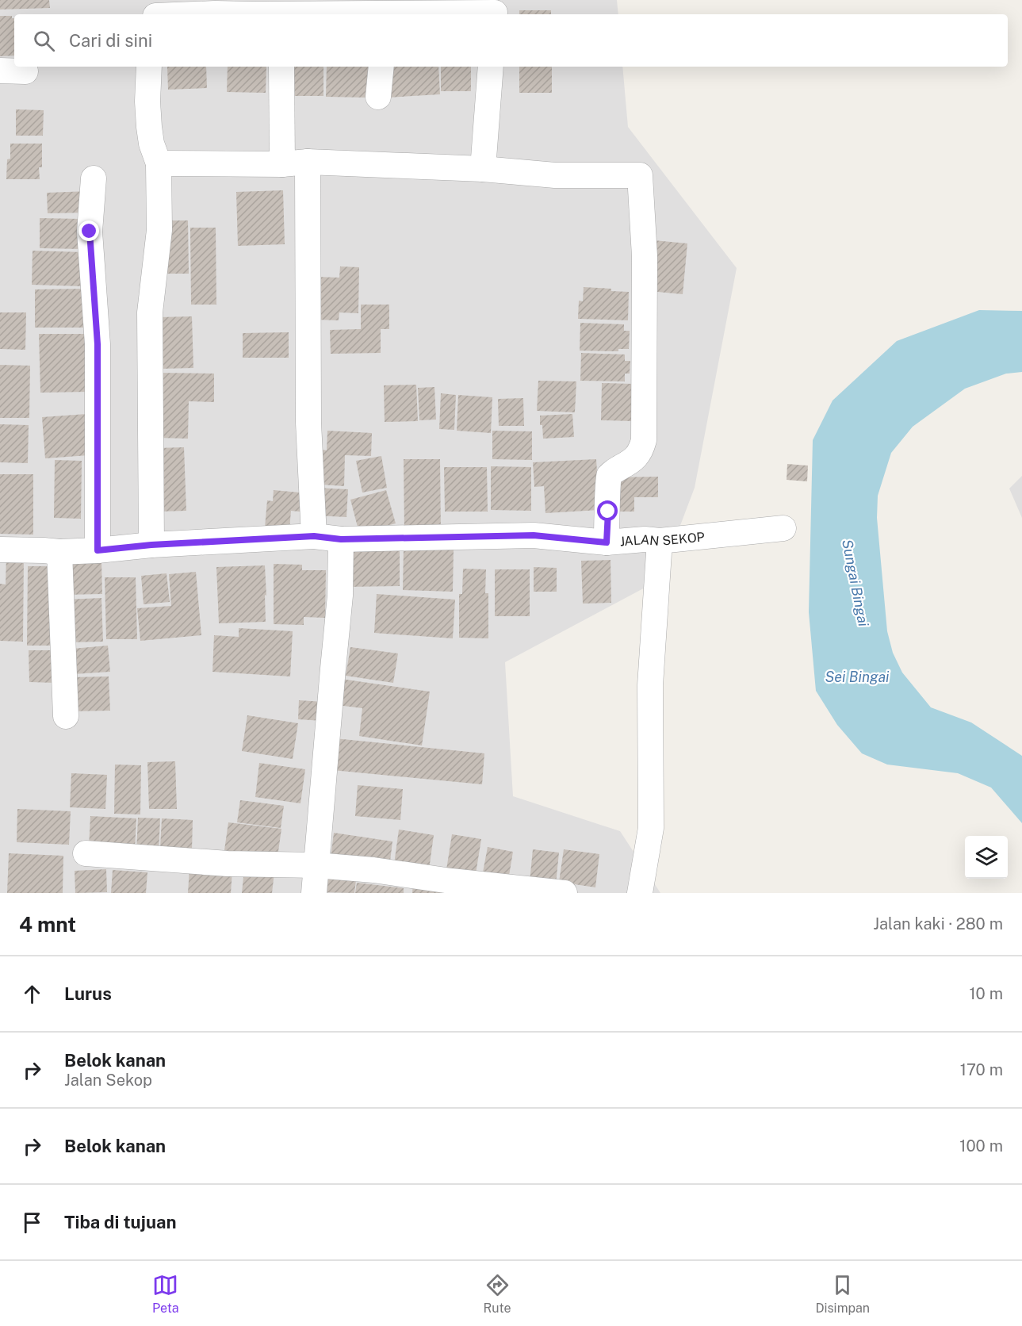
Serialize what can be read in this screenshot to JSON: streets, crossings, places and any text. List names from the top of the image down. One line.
{"streets":{"street":["JALAN SEKOP"]},"water":["Sungai Bingai","Sei Bingai"],"page":{"search":"Cari di sini","heading":["4 mnt","Jalan kaki · 280 m"],"list":[["Lurus","10 m"],["Belok kanan","Jalan Sekop","170 m"],["Belok kanan","100 m"],"Tiba di tujuan"],"nav":["Peta","Rute","Disimpan"]}}
